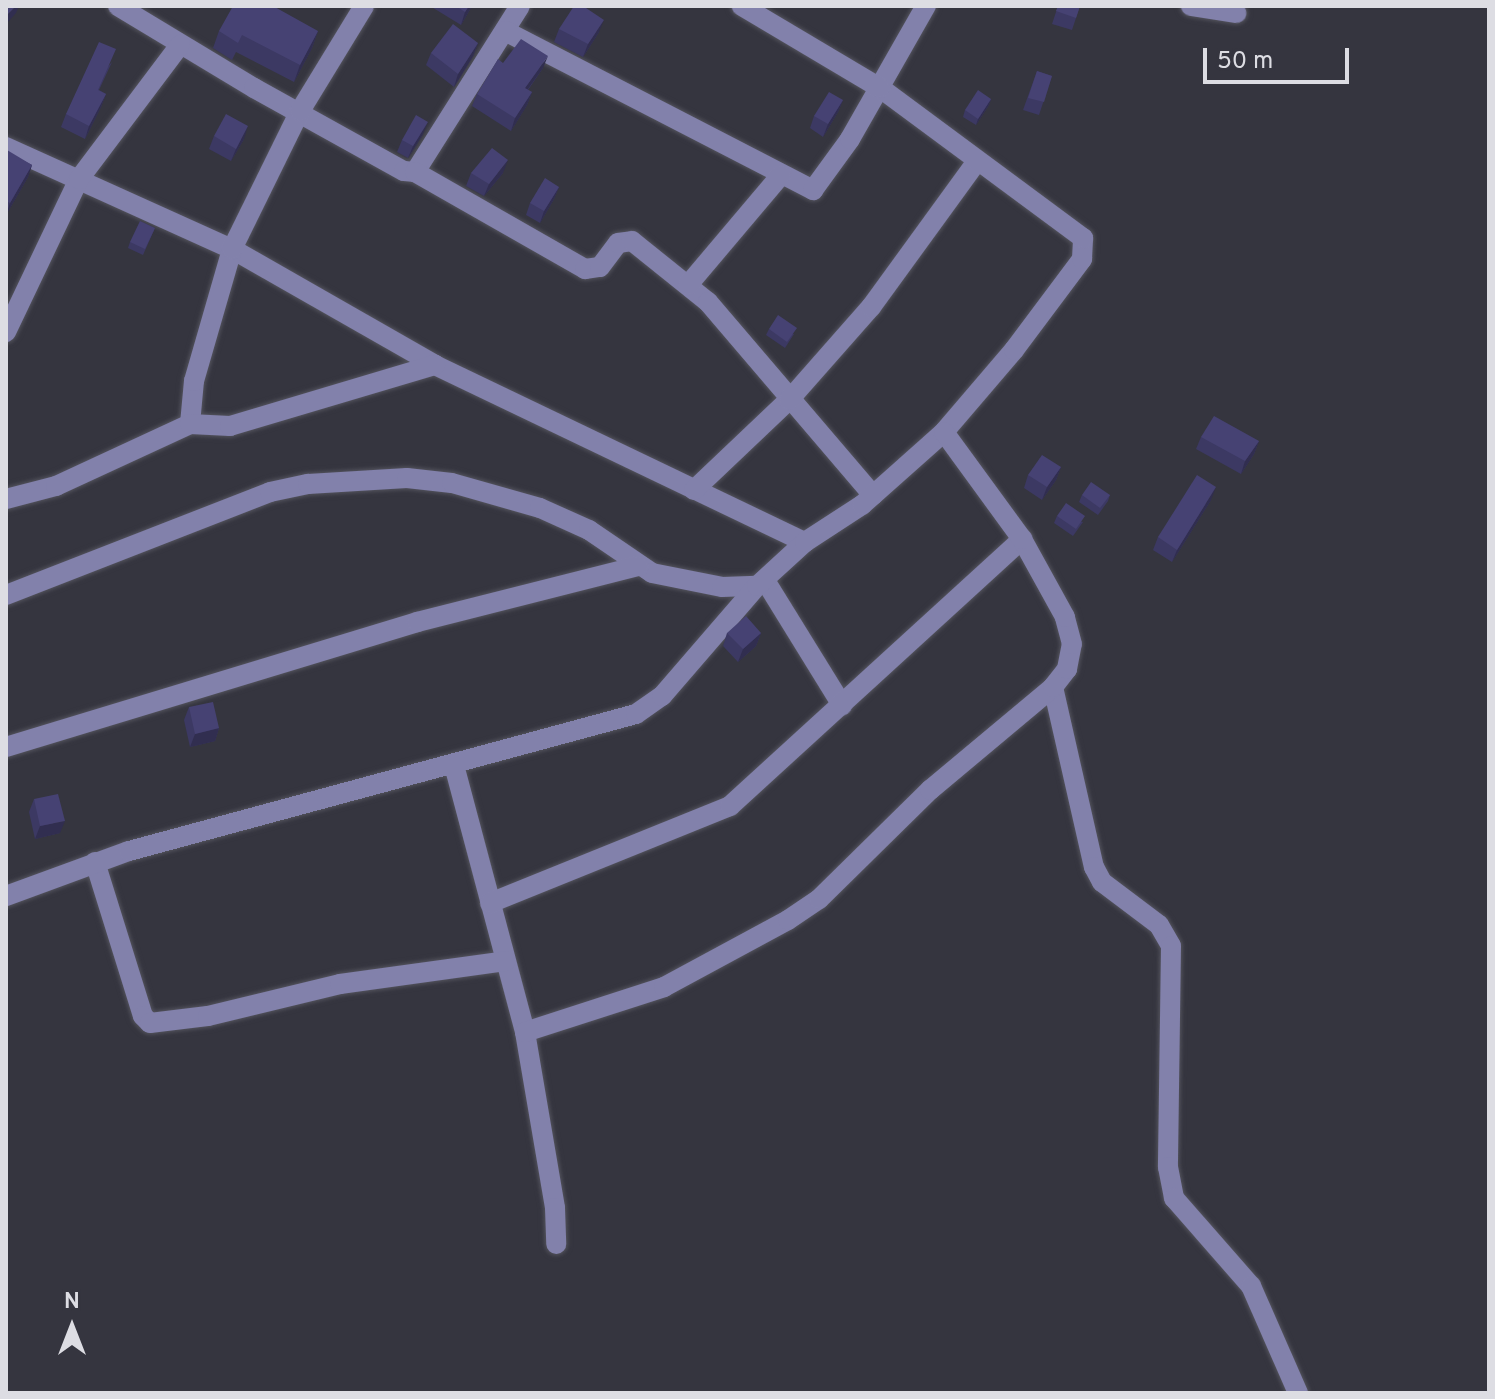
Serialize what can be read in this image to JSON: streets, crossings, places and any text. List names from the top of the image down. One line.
{"scale_bar":"50 m","north":"top"}
